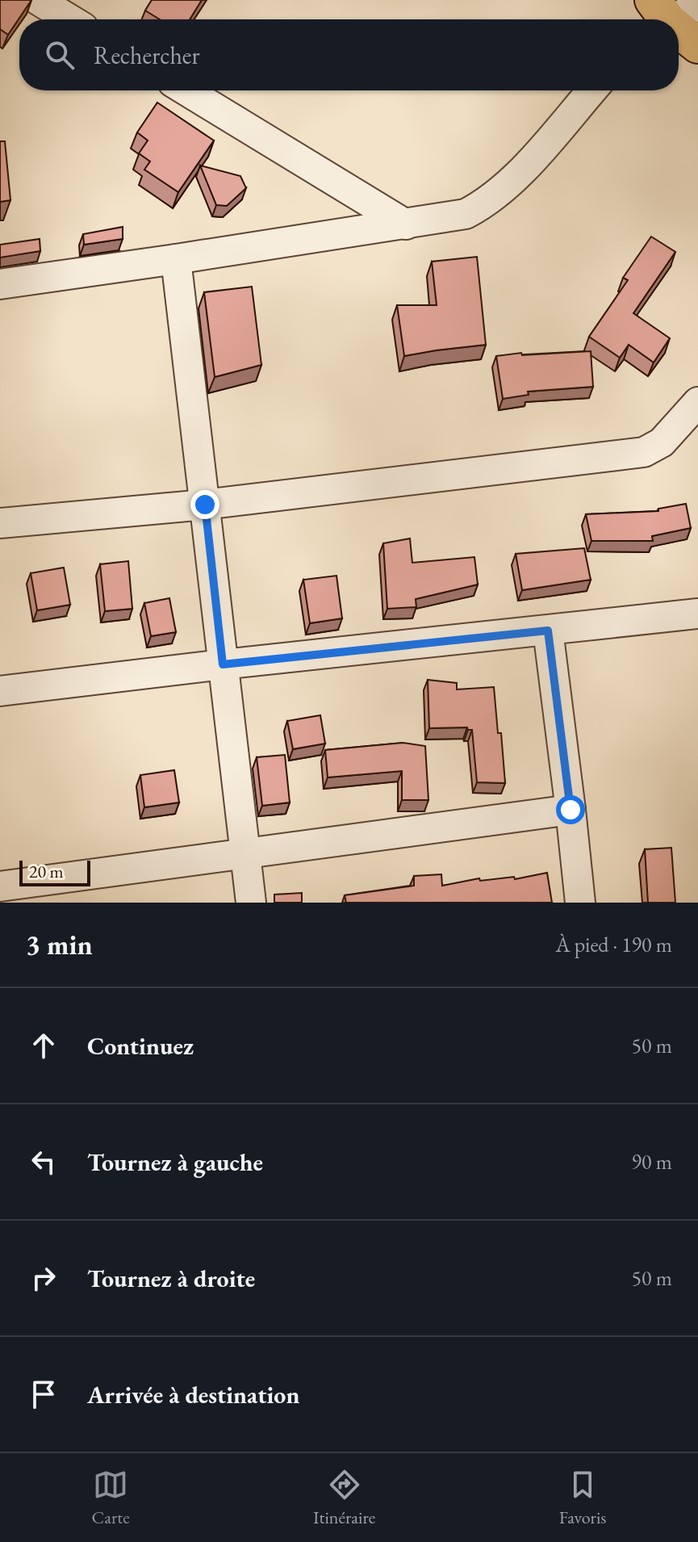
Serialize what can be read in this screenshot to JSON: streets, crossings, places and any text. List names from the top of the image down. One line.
{"scale_bar":"20 m","page":{"search":"Rechercher","scale":"20 m","heading":["3 min","À pied · 190 m"],"list":[["Continuez","50 m"],["Tournez à gauche","90 m"],["Tournez à droite","50 m"],"Arrivée à destination"],"nav":["Carte","Itinéraire","Favoris"]}}
